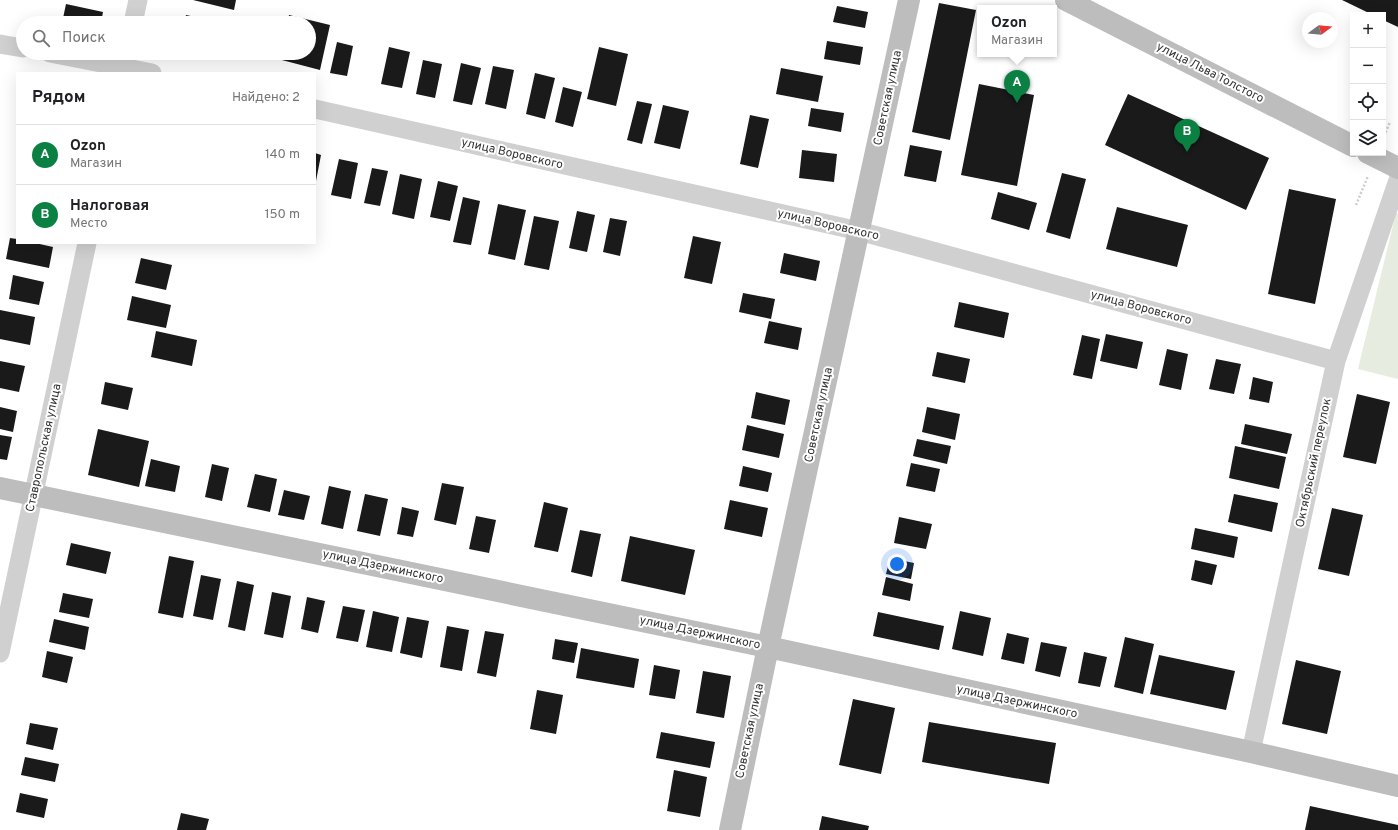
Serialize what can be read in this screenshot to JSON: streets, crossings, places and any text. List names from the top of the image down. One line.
{"streets":{"street":["улица Льва Толстого","Советская улица","улица Воровского","Ставропольская улица","Октябрьский переулок","улица Дзержинского"]},"crossings":[["Советская улица","улица Воровского"],["Советская улица","улица Дзержинского"],["улица Воровского","Октябрьский переулок"],["Ставропольская улица","улица Дзержинского"],["Октябрьский переулок","улица Дзержинского"]],"north":"right","page":{"popup":["Ozon","Магазин"],"map_buttons":["+","−"],"search":"Поиск","pins":["A","B"],"heading":["Рядом","Найдено: 2"],"list":[{"mark":"A","name":"Ozon","note":"Магазин","value":"140 m"},{"mark":"B","name":"Налоговая","note":"Место","value":"150 m"}]}}
